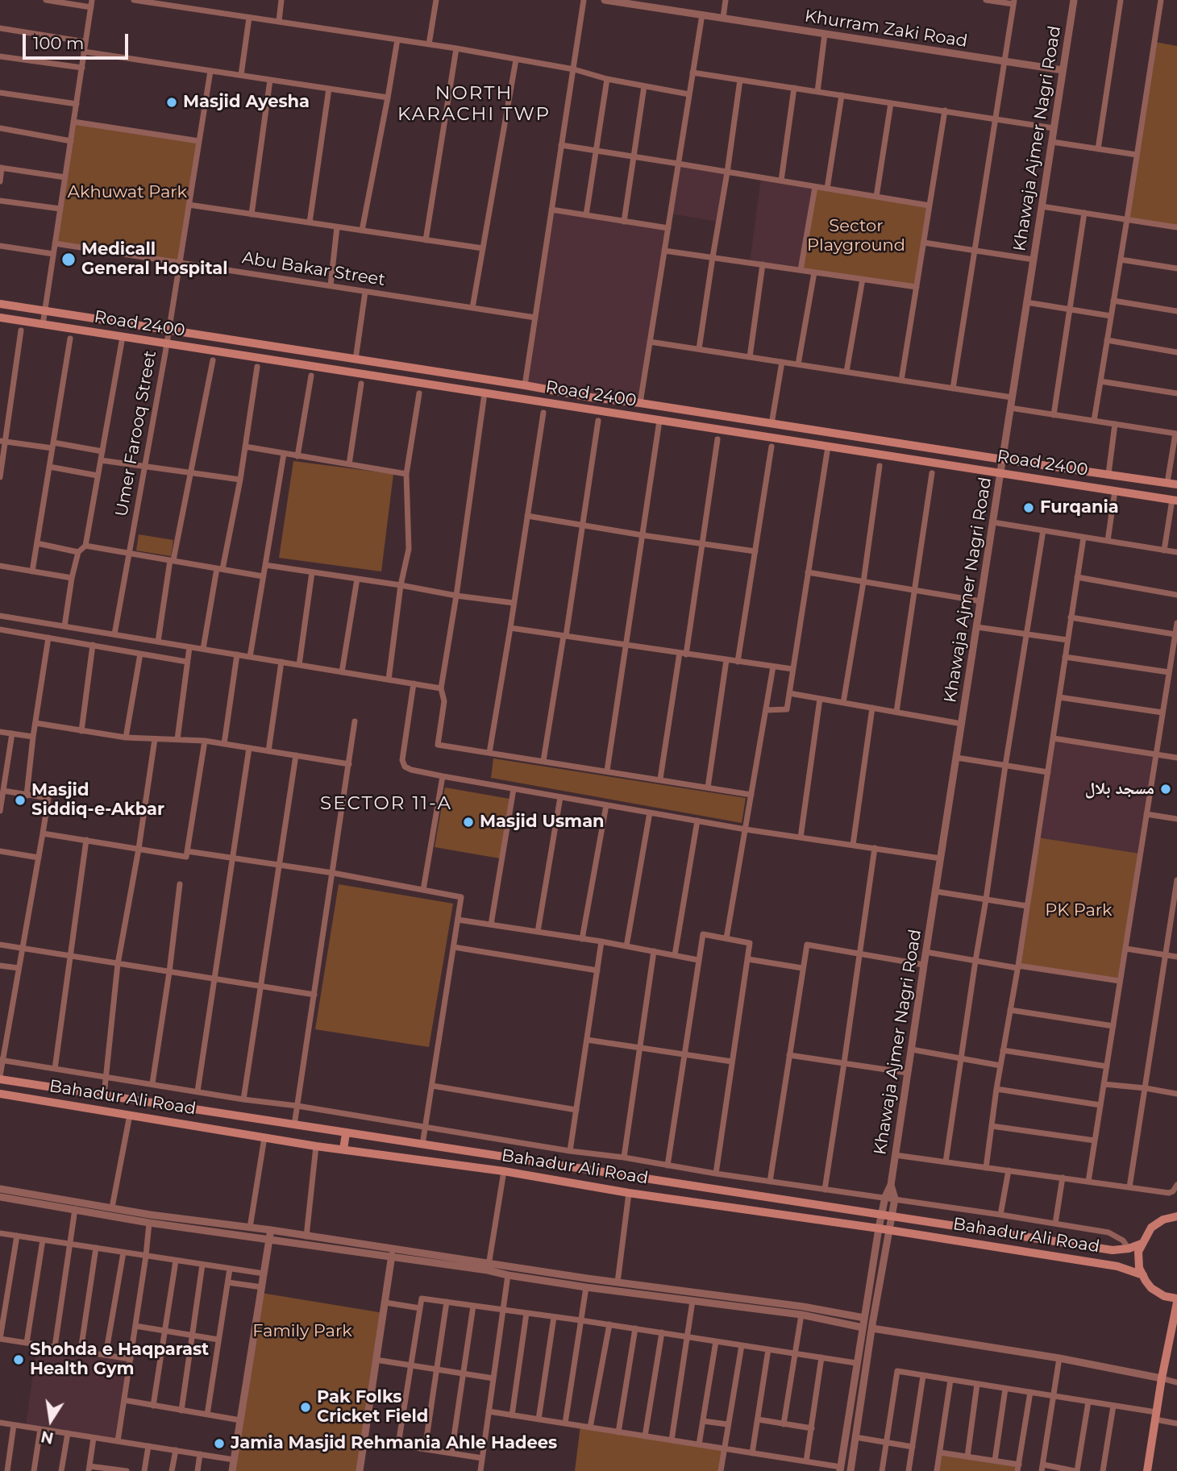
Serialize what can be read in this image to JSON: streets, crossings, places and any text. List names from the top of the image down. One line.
{"streets":{"main road":["Road 2400","Bahadur Ali Road"],"street":["Khurram Zaki Road","Khawaja Ajmer Nagri Road","Abu Bakar Street","Umer Farooq Street"]},"crossings":[["Khurram Zaki Road","Khawaja Ajmer Nagri Road"],["Khawaja Ajmer Nagri Road","Road 2400"],["Khawaja Ajmer Nagri Road","Bahadur Ali Road"],["Abu Bakar Street","Umer Farooq Street"],["Road 2400","Umer Farooq Street"]],"districts":["NORTH KARACHI TWP","SECTOR 11-A"],"parks":["Akhuwat Park","Sector Playground","PK Park","Family Park"],"places":["Masjid Ayesha","Medicall General Hospital","Furqania","مسجد بلال","Masjid Siddiq-e-Akbar","Masjid Usman","Shohda e Haqparast Health Gym","Pak Folks Cricket Field","Jamia Masjid Rehmania Ahle Hadees"],"scale_bar":"100 m","north":"bottom"}
